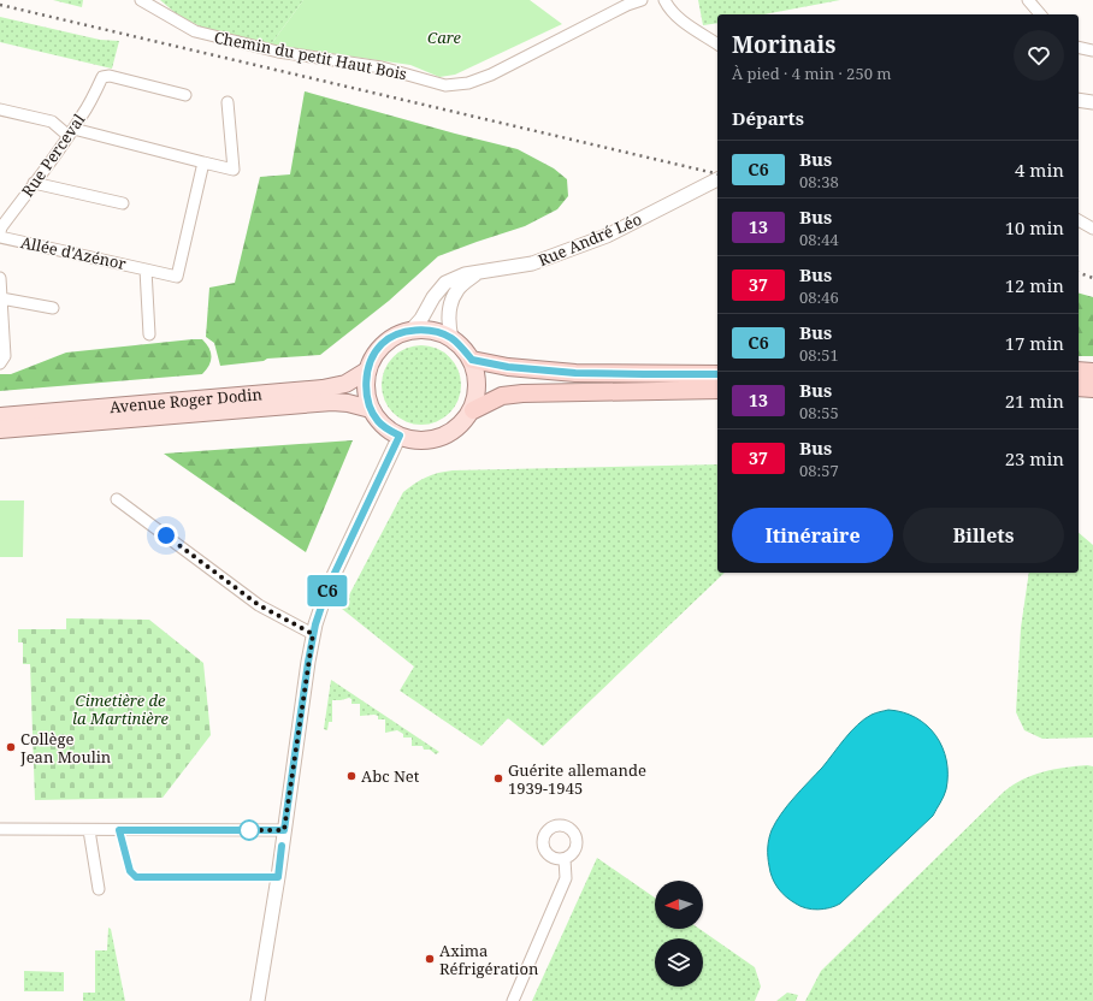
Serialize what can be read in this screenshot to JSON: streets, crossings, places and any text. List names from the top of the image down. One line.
{"streets":{"main road":["Avenue Roger Dodin"],"street":["Chemin du petit Haut Bois","Rue Perceval","Rue André Léo","Allée d'Azénor"]},"crossings":[["Rue André Léo","Avenue Roger Dodin"]],"parks":["Care","Cimetière de la Martinière"],"places":["Collège Jean Moulin","Abc Net","Guérite allemande 1939-1945","Axima Réfrigération"],"lines":["bus line C6"],"north":"left","page":{"on_map":"C6","heading":[["Morinais","À pied · 4 min · 250 m"],"Départs"],"list":[{"mark":"C6","name":"Bus","note":"08:38","value":"4 min"},{"mark":"13","name":"Bus","note":"08:44","value":"10 min"},{"mark":"37","name":"Bus","note":"08:46","value":"12 min"},{"mark":"C6","name":"Bus","note":"08:51","value":"17 min"},{"mark":"13","name":"Bus","note":"08:55","value":"21 min"},{"mark":"37","name":"Bus","note":"08:57","value":"23 min"}],"buttons":["Itinéraire","Billets"]}}
